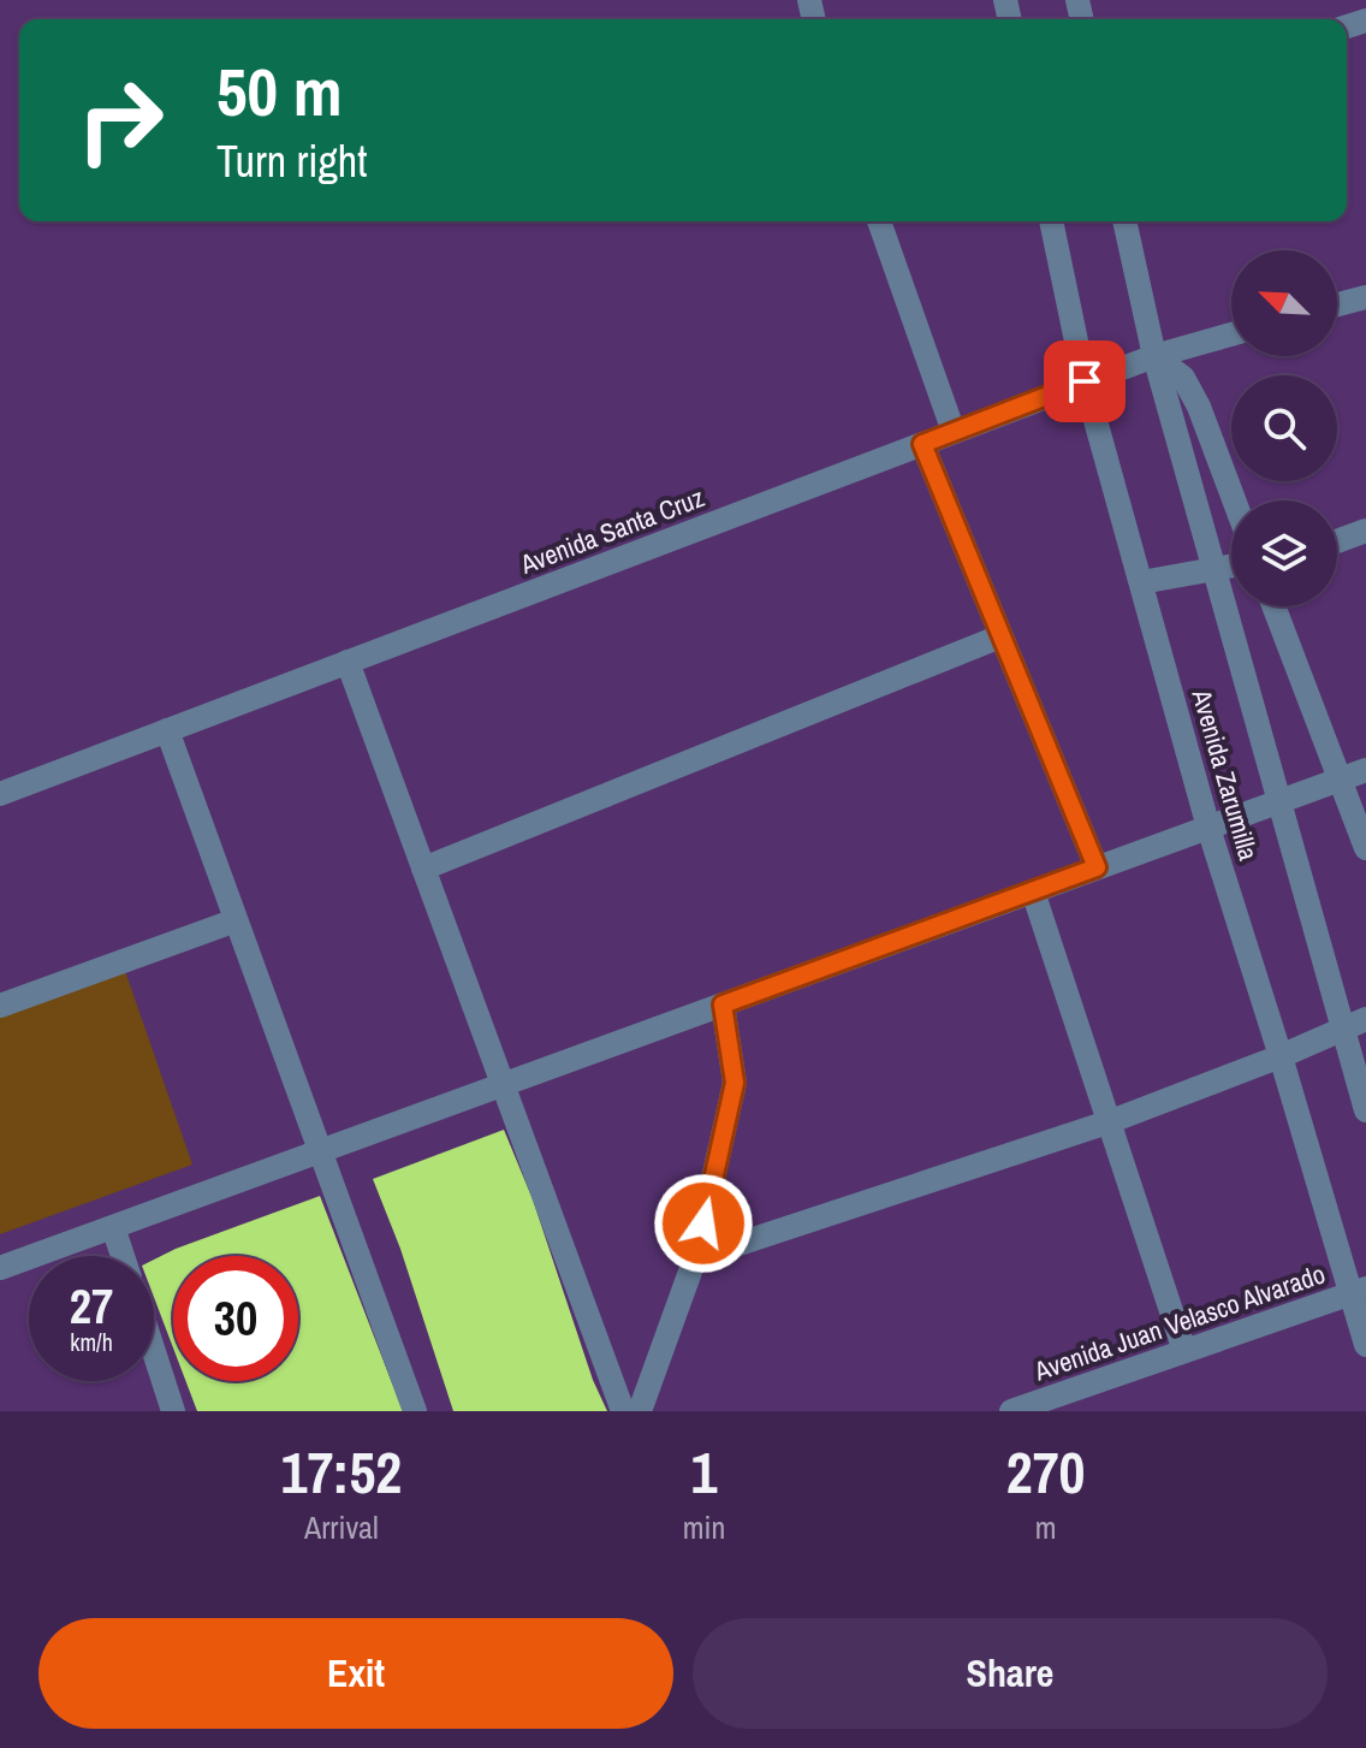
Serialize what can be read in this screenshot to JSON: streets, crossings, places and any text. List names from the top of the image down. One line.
{"streets":{"street":["Avenida Santa Cruz","Avenida Zarumilla","Avenida Juan Velasco Alvarado"]},"crossings":[["Avenida Santa Cruz","Avenida Zarumilla"],["Avenida Zarumilla","Avenida Juan Velasco Alvarado"]],"north":"top left","page":{"turn":["50 m","Turn right"],"speed":"27 km/h","limit":"30","eta":["17:52","Arrival","1","min","270","m"],"buttons":["Exit","Share"]}}
